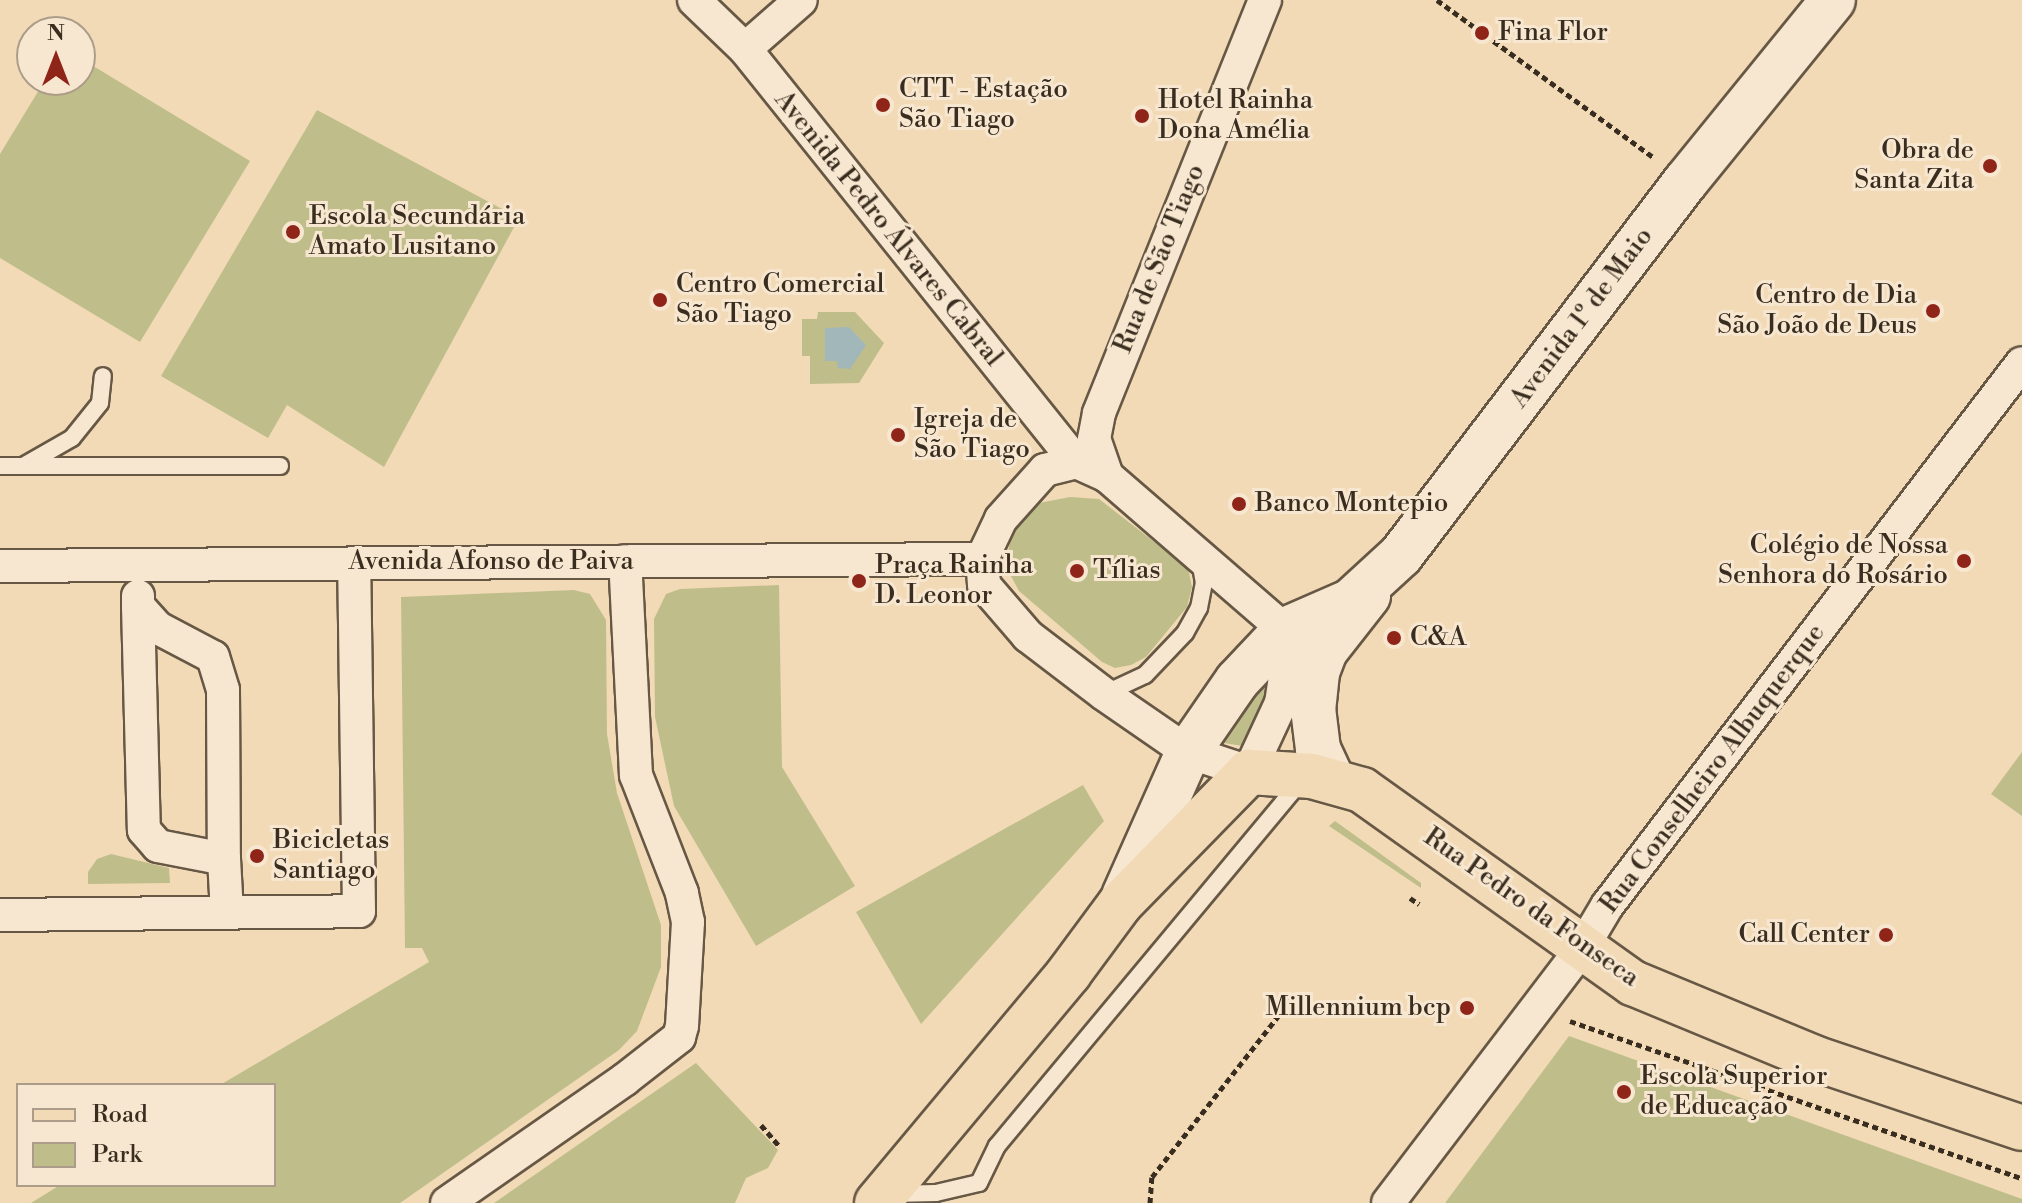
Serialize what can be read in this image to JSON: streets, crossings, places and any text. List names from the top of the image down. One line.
{"streets":{"main road":["Avenida 1º de Maio","Rua Pedro da Fonseca"],"street":["Avenida Pedro Álvares Cabral","Rua de São Tiago","Avenida Afonso de Paiva","Rua Conselheiro Albuquerque"]},"crossings":[["Avenida Pedro Álvares Cabral","Rua de São Tiago"],["Avenida Pedro Álvares Cabral","Avenida Afonso de Paiva"],["Rua de São Tiago","Avenida Afonso de Paiva"],["Rua Conselheiro Albuquerque","Rua Pedro da Fonseca"]],"places":["Fina Flor","CTT - Estação São Tiago","Hotel Rainha Dona Amélia","Obra de Santa Zita","Escola Secundária Amato Lusitano","Centro Comercial São Tiago","Centro de Dia São João de Deus","Igreja de São Tiago","Banco Montepio","Colégio de Nossa Senhora do Rosário","Tílias","Praça Rainha D. Leonor","C&A","Bicicletas Santiago","Call Center","Millennium bcp","Escola Superior de Educação"],"legend":["Road","Park"],"north":"top"}
